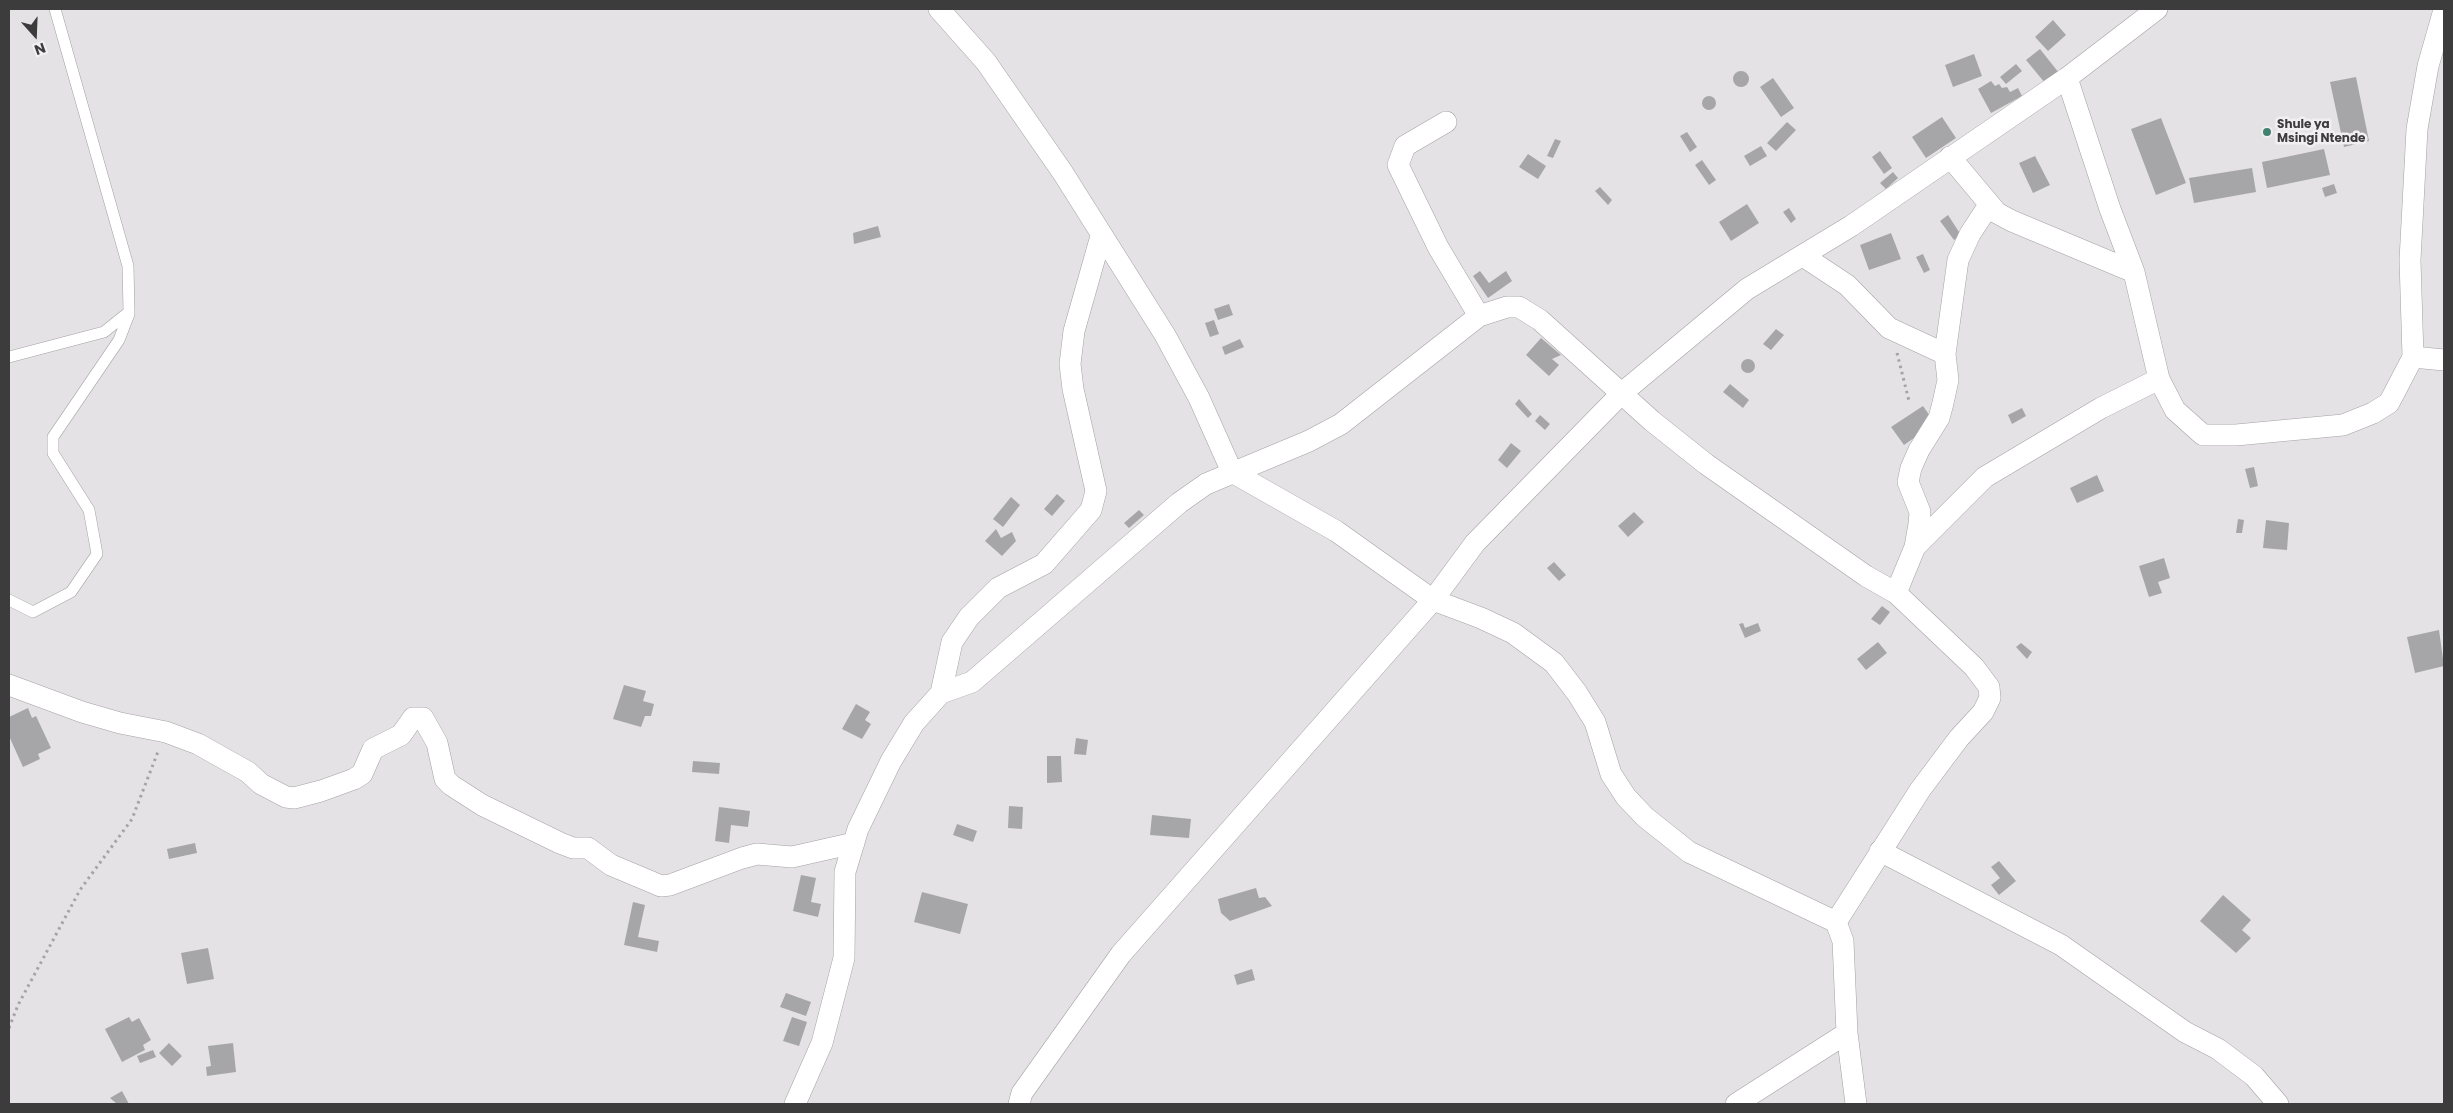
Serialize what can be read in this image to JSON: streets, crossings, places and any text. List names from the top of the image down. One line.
{"places":["Shule ya Msingi Ntende"],"north":"bottom"}
